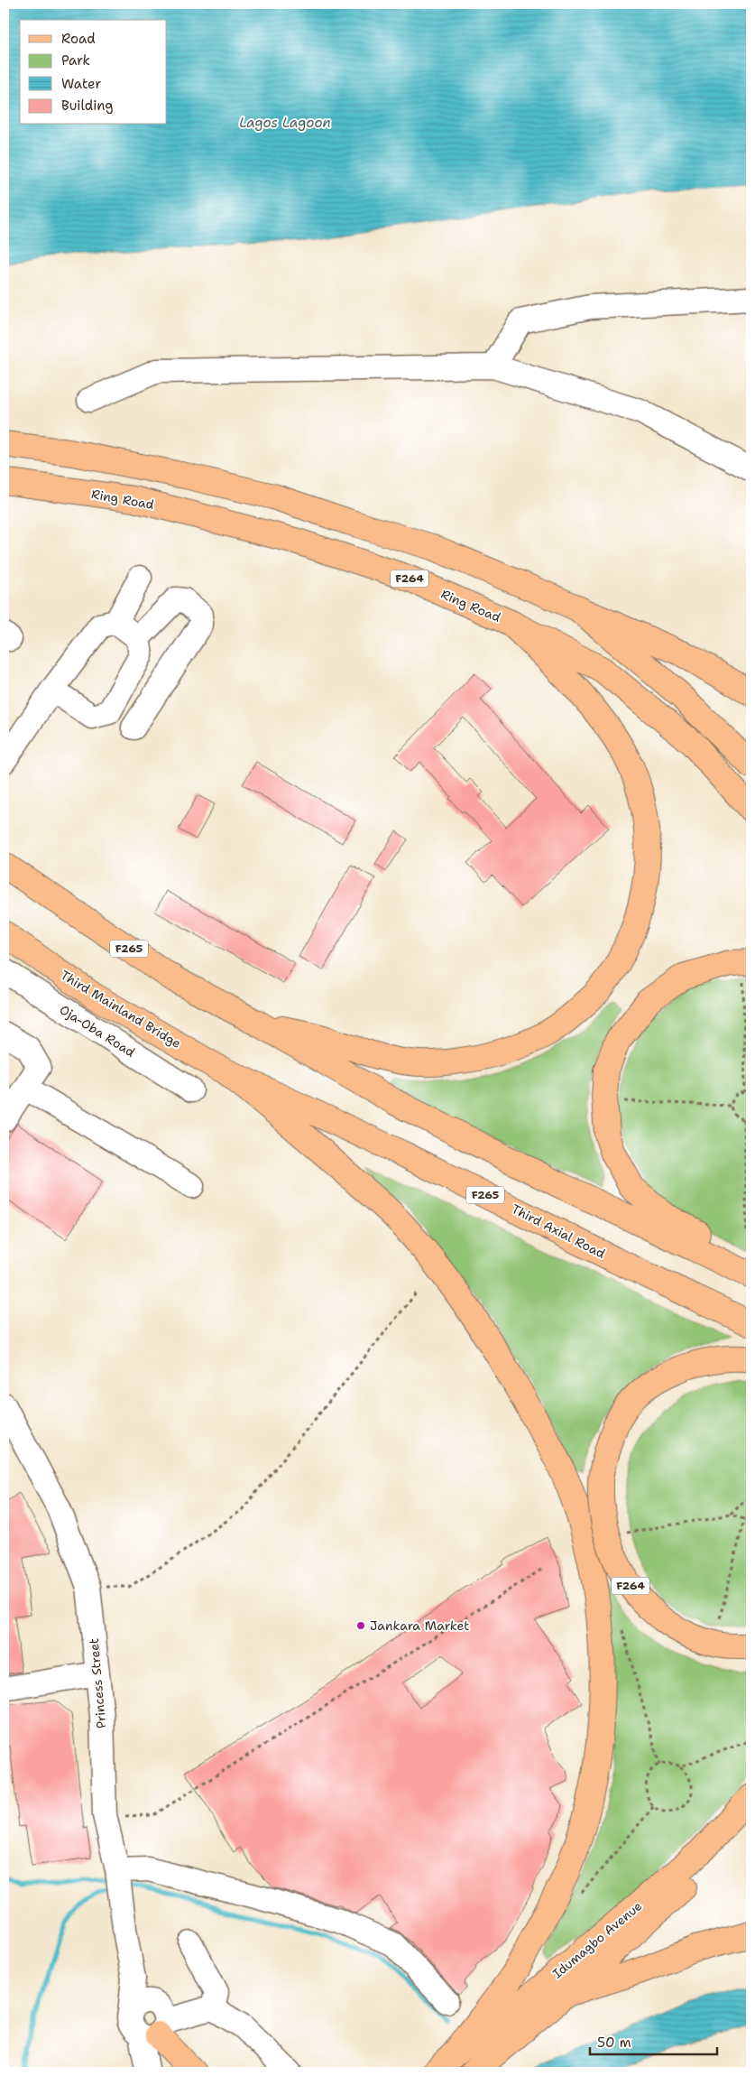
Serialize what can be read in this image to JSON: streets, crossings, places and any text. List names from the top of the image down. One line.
{"streets":{"main road":["Ring Road","F264","F265","Third Mainland Bridge","Third Axial Road","Idumagbo Avenue"],"street":["Oja-Oba Road","Princess Street"]},"crossings":[["Third Mainland Bridge","Third Axial Road"]],"water":["Lagos Lagoon"],"places":["Jankara Market"],"legend":["Road","Park","Water","Building"],"scale_bar":"50 m"}
